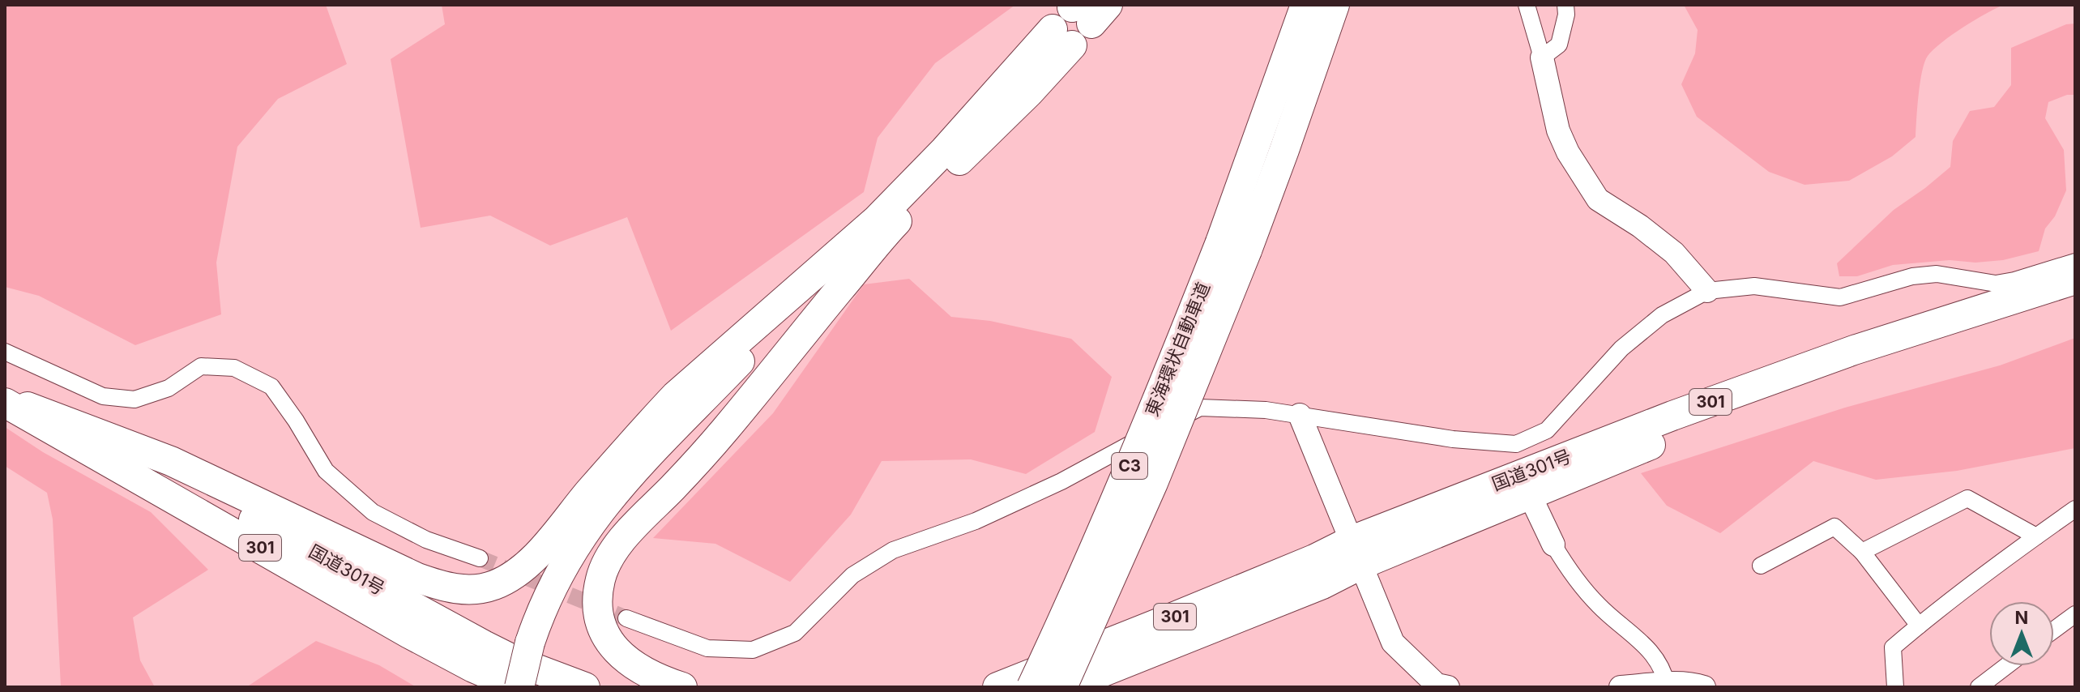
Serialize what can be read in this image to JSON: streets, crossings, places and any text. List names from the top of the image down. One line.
{"streets":{"highway":["東海環状自動車道","301","C3","国道301号"]},"crossings":[["東海環状自動車道","国道301号"]],"north":"top"}
